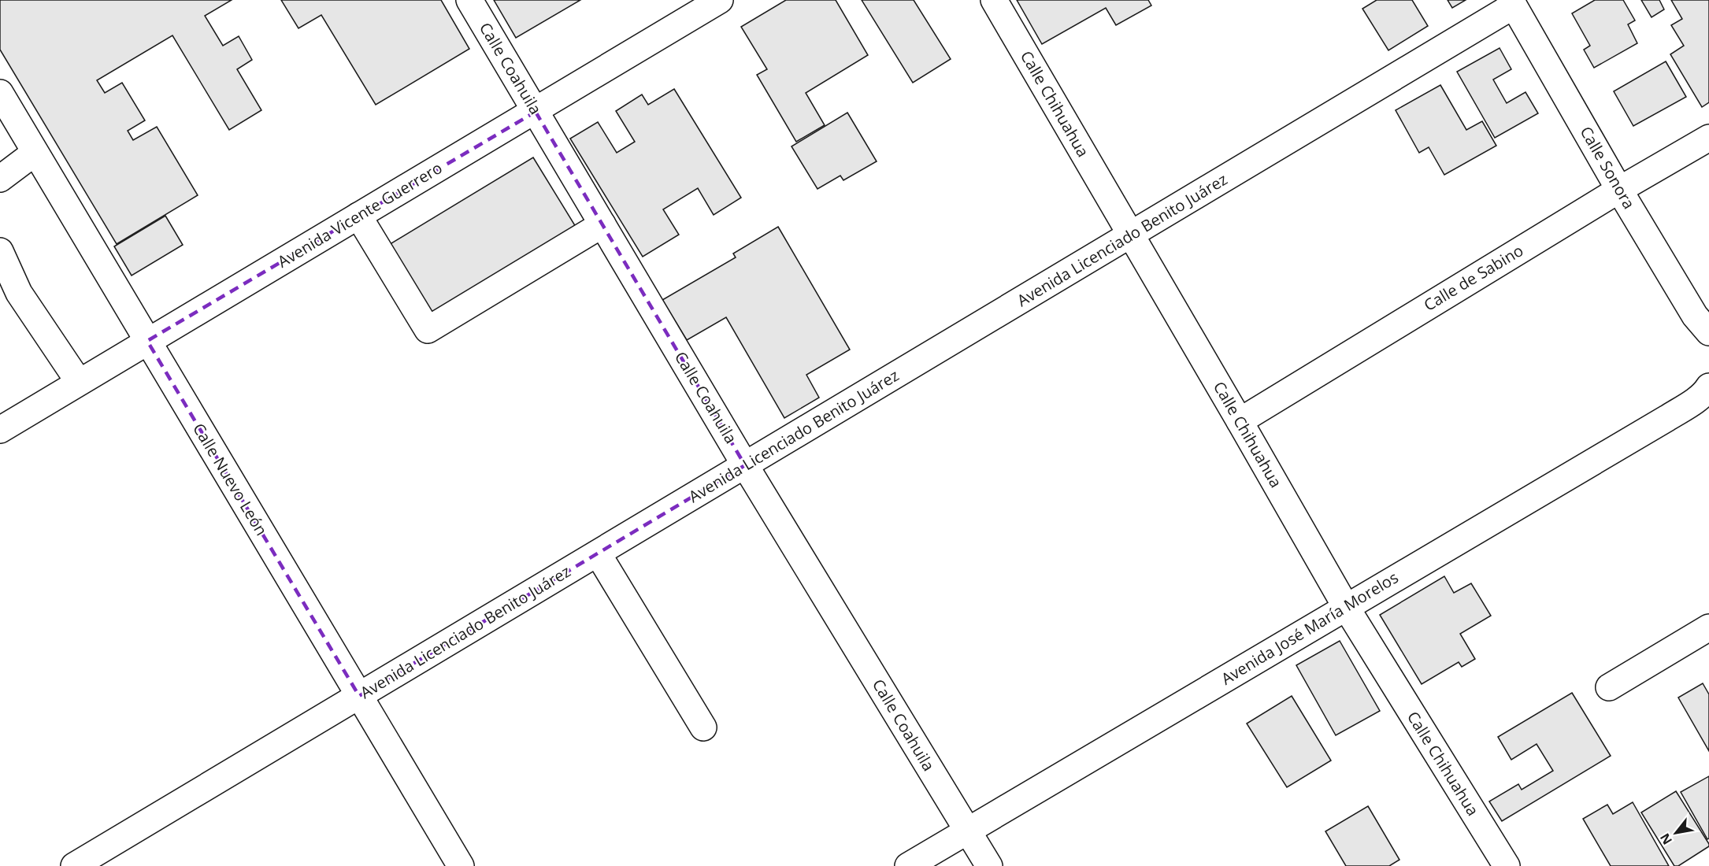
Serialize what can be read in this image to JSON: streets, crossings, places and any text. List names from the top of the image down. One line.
{"streets":{"street":["Calle Coahuila","Calle Chihuahua","Calle Sonora","Avenida Vicente Guerrero","Avenida Licenciado Benito Juárez","Calle de Sabino","Calle Nuevo León","Avenida José María Morelos"]},"crossings":[["Calle Coahuila","Avenida Vicente Guerrero"],["Calle Coahuila","Avenida Licenciado Benito Juárez"],["Calle Coahuila","Avenida José María Morelos"],["Calle Chihuahua","Avenida Licenciado Benito Juárez"],["Calle Chihuahua","Calle de Sabino"],["Calle Chihuahua","Avenida José María Morelos"],["Calle Sonora","Avenida Licenciado Benito Juárez"],["Calle Sonora","Calle de Sabino"],["Avenida Vicente Guerrero","Calle Nuevo León"],["Avenida Licenciado Benito Juárez","Calle Nuevo León"]],"north":"bottom left"}
